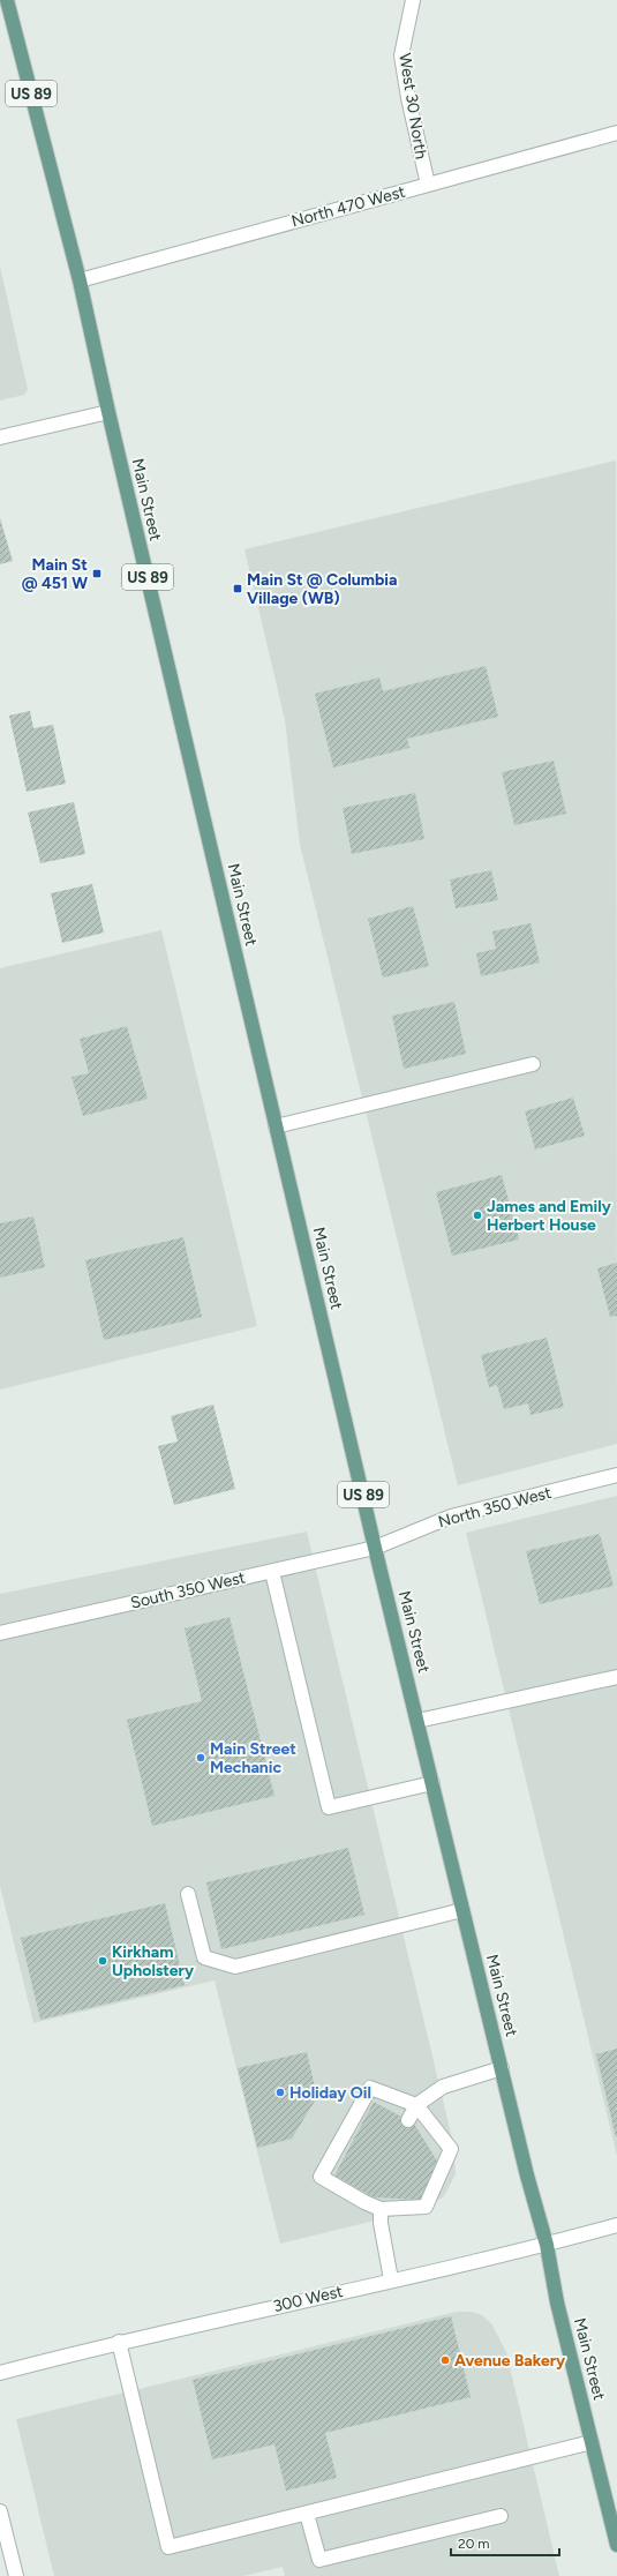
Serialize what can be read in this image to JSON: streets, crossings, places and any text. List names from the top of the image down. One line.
{"streets":{"main road":["US 89","Main Street"],"street":["West 30 North","North 470 West","North 350 West","South 350 West","300 West"]},"crossings":[["West 30 North","North 470 West"],["North 470 West","Main Street"],["Main Street","North 350 West"],["Main Street","South 350 West"],["Main Street","300 West"],["North 350 West","South 350 West"]],"places":{"transit":["Main St @ 451 W","Main St @ Columbia Village (WB)"],"other":["James and Emily Herbert House","Main Street Mechanic","Kirkham Upholstery","Holiday Oil","Avenue Bakery"]},"scale_bar":"20 m"}
